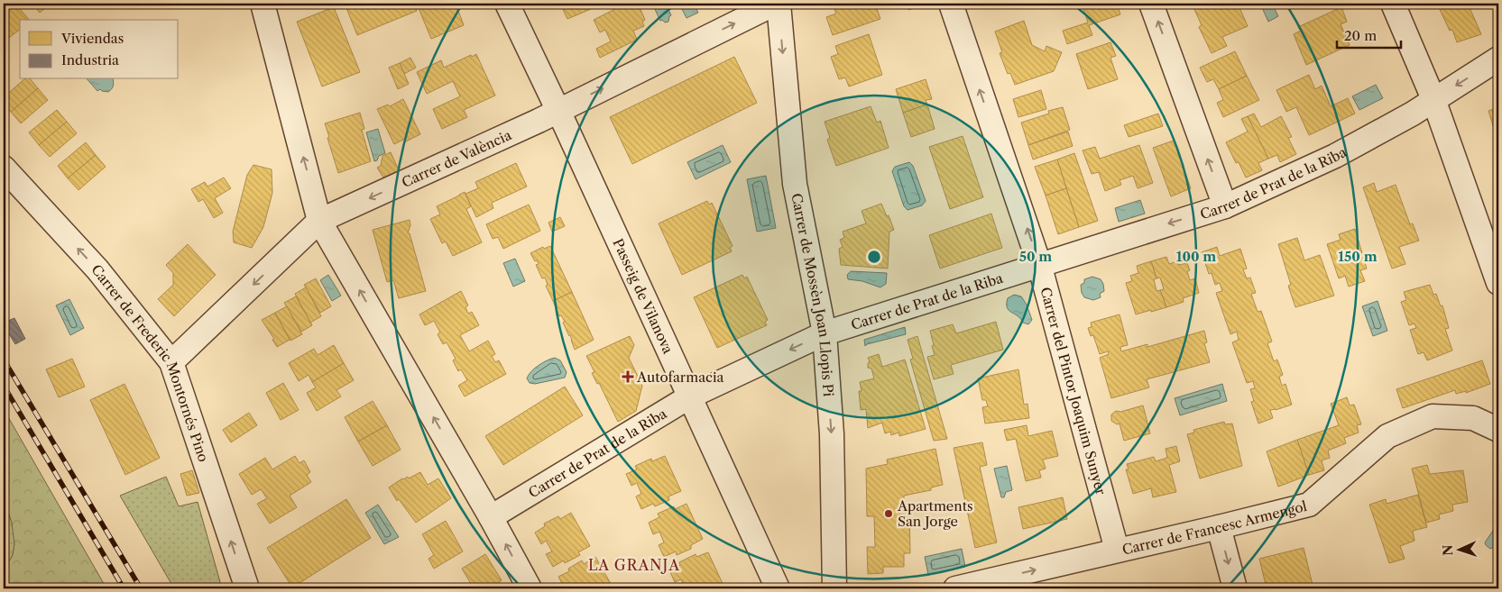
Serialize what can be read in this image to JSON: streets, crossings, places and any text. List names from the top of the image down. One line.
{"streets":{"street":["Carrer de València","Carrer de Prat de la Riba","Passeig de Vilanova","Carrer de Mossèn Joan Llopis Pi","Carrer de Frederic Montornés Pino","Carrer del Pintor Joaquim Sunyer","Carrer de Francesc Armengol"]},"crossings":[["Carrer de València","Passeig de Vilanova"],["Carrer de València","Carrer de Frederic Montornés Pino"],["Carrer de Prat de la Riba","Passeig de Vilanova"],["Carrer de Prat de la Riba","Carrer de Mossèn Joan Llopis Pi"],["Carrer de Prat de la Riba","Carrer del Pintor Joaquim Sunyer"],["Carrer del Pintor Joaquim Sunyer","Carrer de Francesc Armengol"]],"one_way":["Carrer de Prat de la Riba","Carrer de Mossèn Joan Llopis Pi","Carrer de Frederic Montornés Pino"],"districts":["LA GRANJA"],"places":{"health":["Autofarmacia"],"other":["Apartments San Jorge"]},"legend":["Viviendas","Industria"],"scale_bar":"20 m","north":"left","rings":["50 m","100 m","150 m"]}
